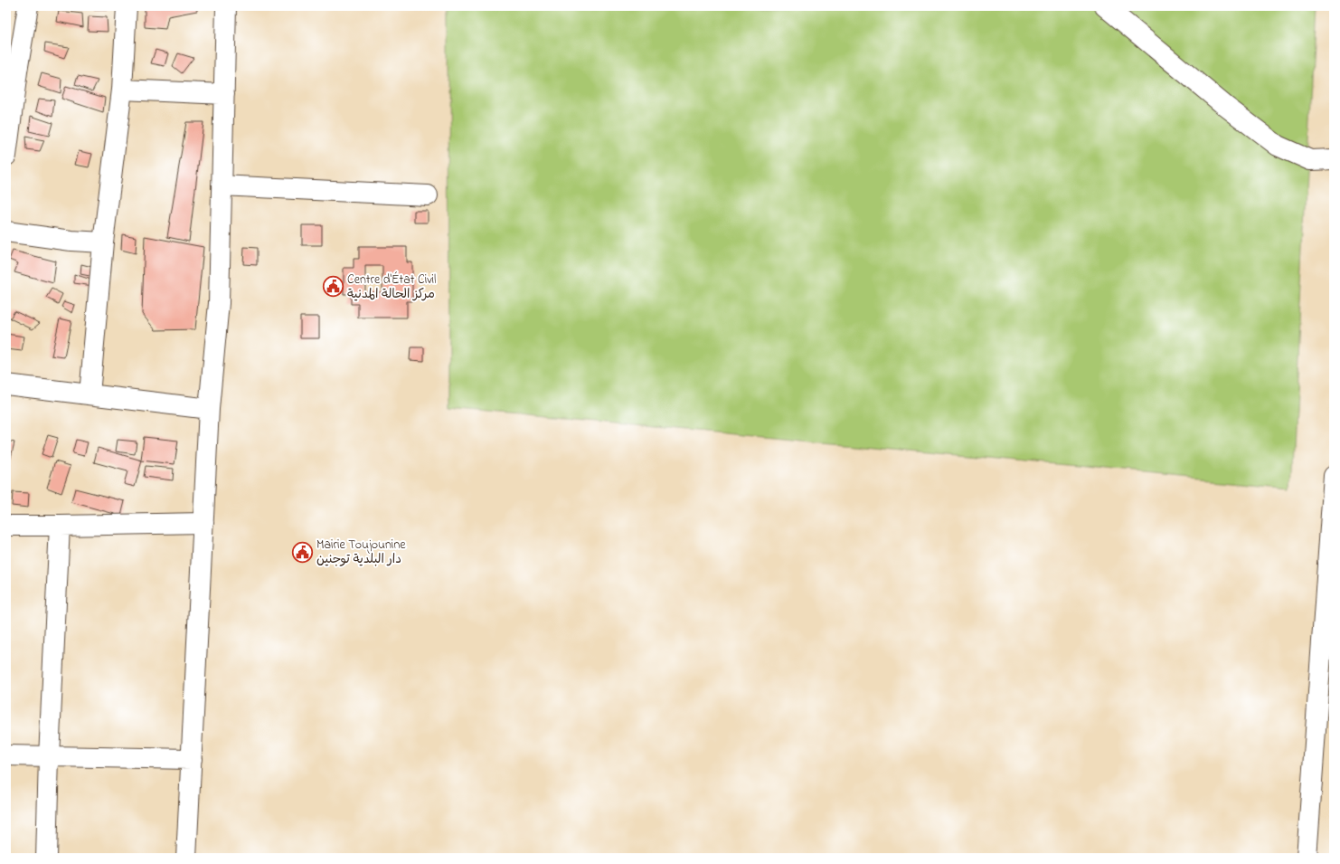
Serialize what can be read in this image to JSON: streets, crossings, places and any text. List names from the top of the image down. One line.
{"places":{"public building":["Centre d'État Civil مركز الحالة المدنية","Mairie Toujounine دار البلدية توجنين"]}}
